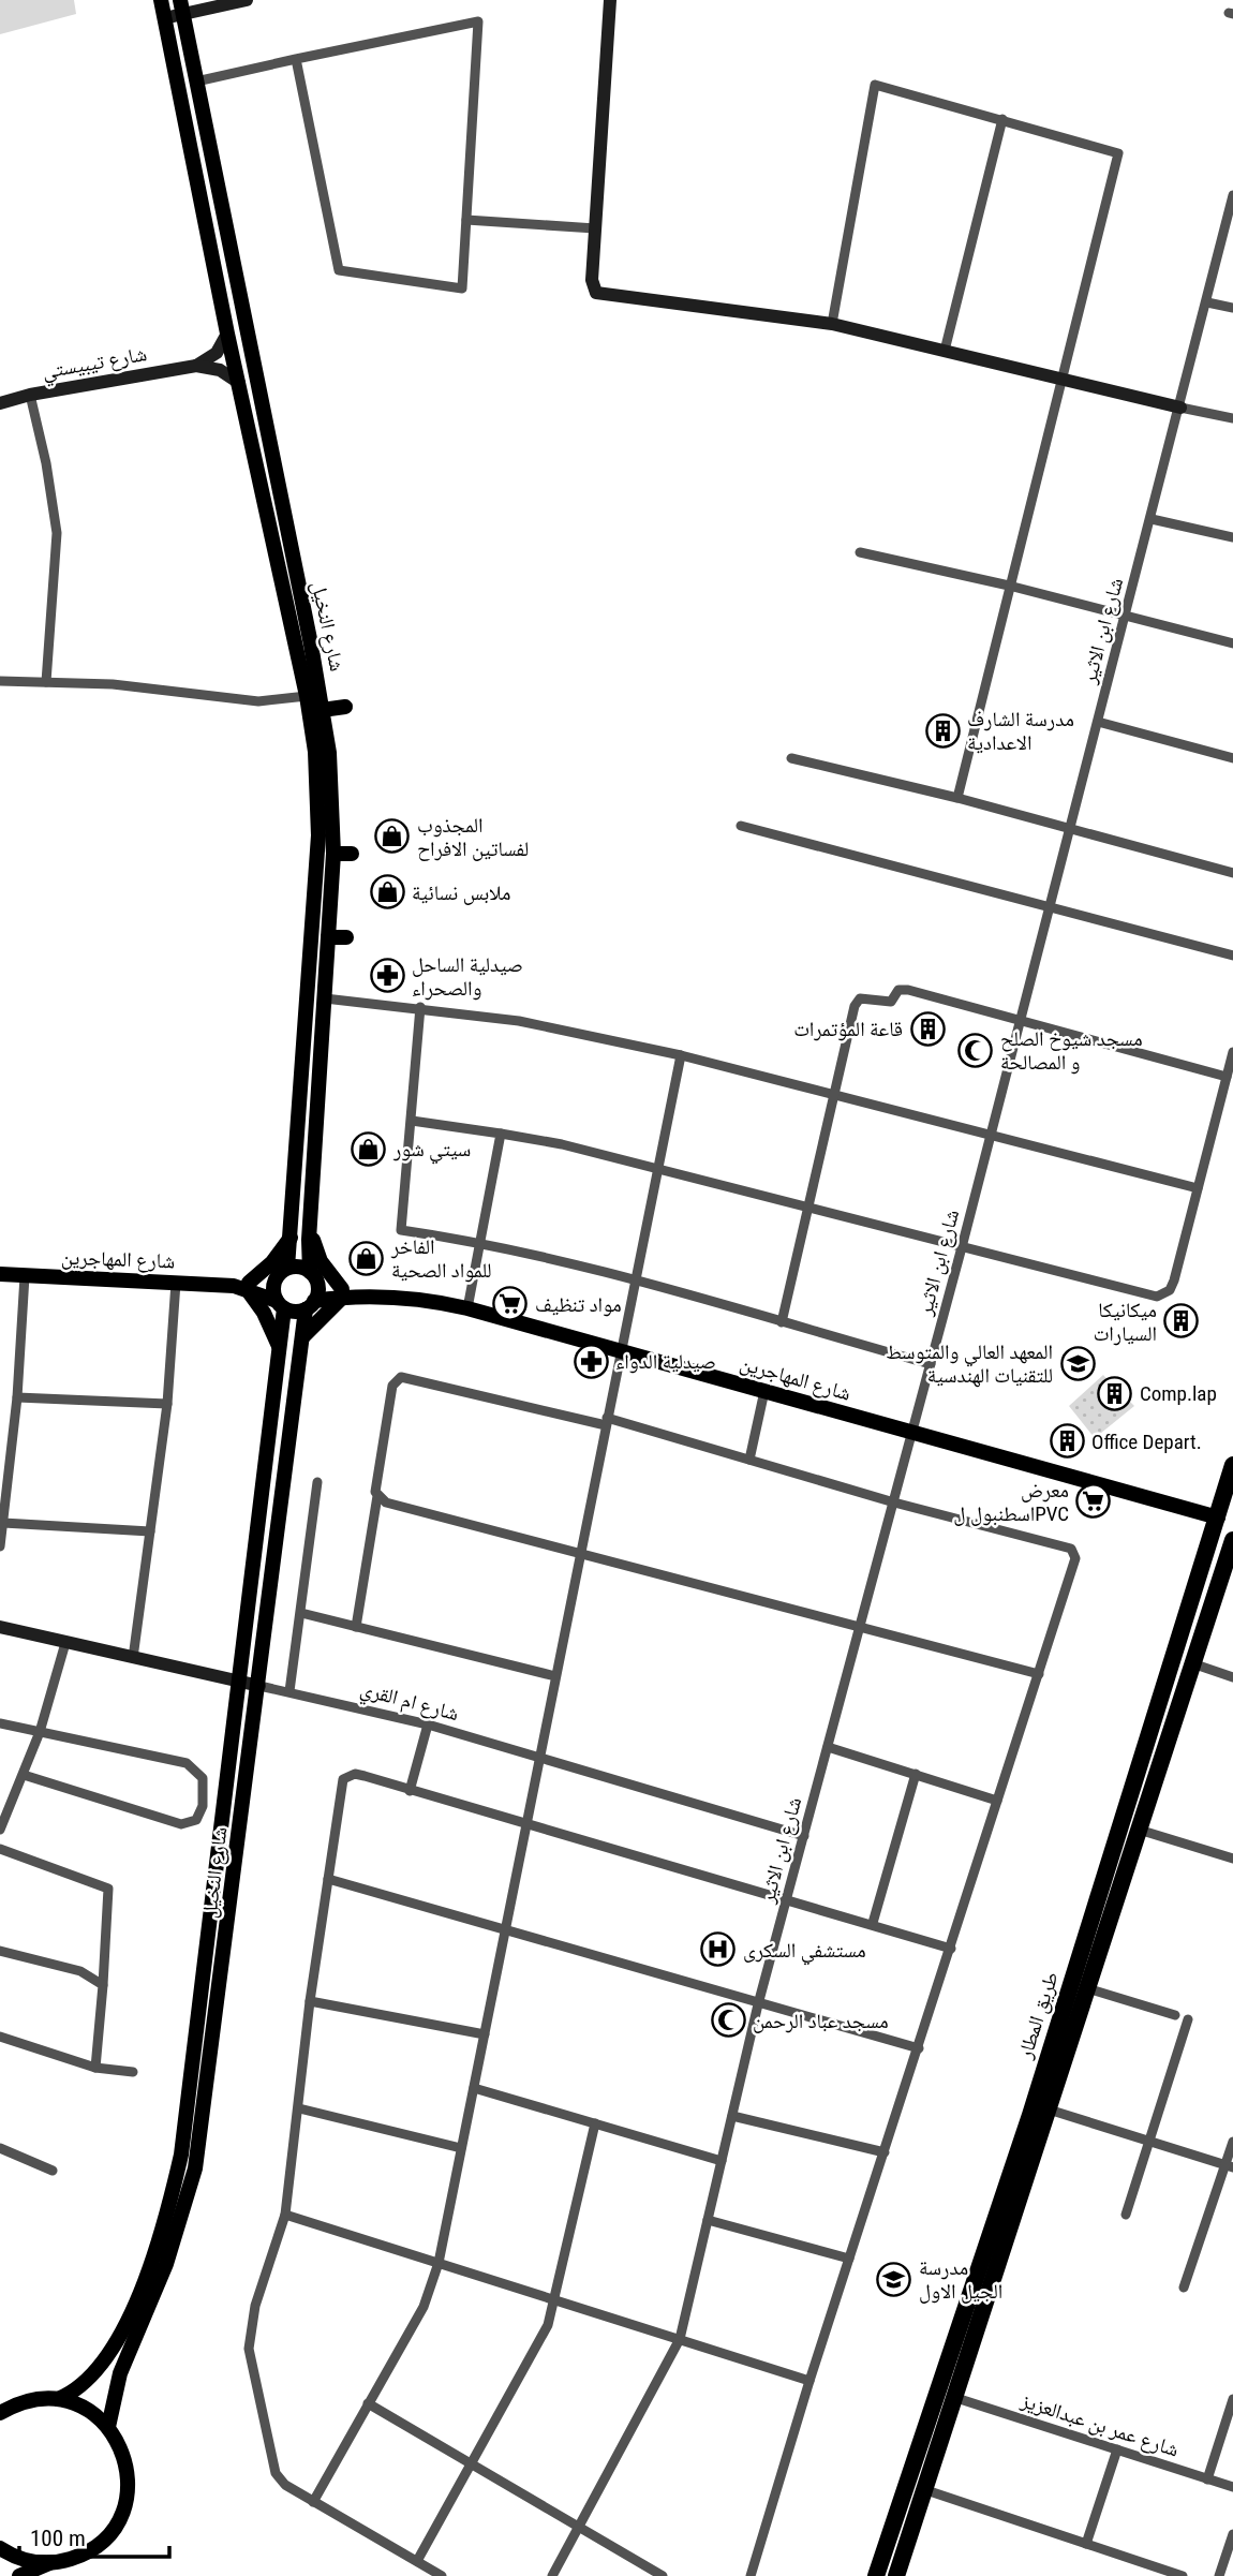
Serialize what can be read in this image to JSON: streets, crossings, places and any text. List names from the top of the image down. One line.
{"streets":{"highway":["طريق المطار"],"main road":["شارع النخيل","شارع المهاجرين"],"street":["شارع تيبيستي","شارع ابن الاثير","شارع ام القري","شارع عمر بن عبدالعزيز"]},"crossings":[["شارع النخيل","شارع المهاجرين"],["شارع النخيل","شارع ام القري"],["شارع ابن الاثير","شارع المهاجرين"],["شارع ابن الاثير","شارع ام القري"],["شارع المهاجرين","طريق المطار"],["طريق المطار","شارع عمر بن عبدالعزيز"]],"places":{"building":["مدرسة الشارف الاعدادية","قاعة المؤتمرات","ميكانيكا السيارات","Comp.lap","Office Depart."],"shop":["المجذوب لفساتين الافراح","ملابس نسائية","سيتي شور","الفاخر للمواد الصحية"],"pharmacy":["صيدلية الساحل والصحراء","صيدلية الدواء"],"mosque":["مسجد شيوخ الصلح و المصالحة","مسجد عباد الرحمن"],"supermarket":["مواد تنظيف","معرض اسطنبول لPVC"],"school or university":["المعهد العالي والمتوسط للتقنيات الهندسية","مدرسة الجيل الاول"],"hospital":["مستشفي السكرى"]},"scale_bar":"100 m"}
